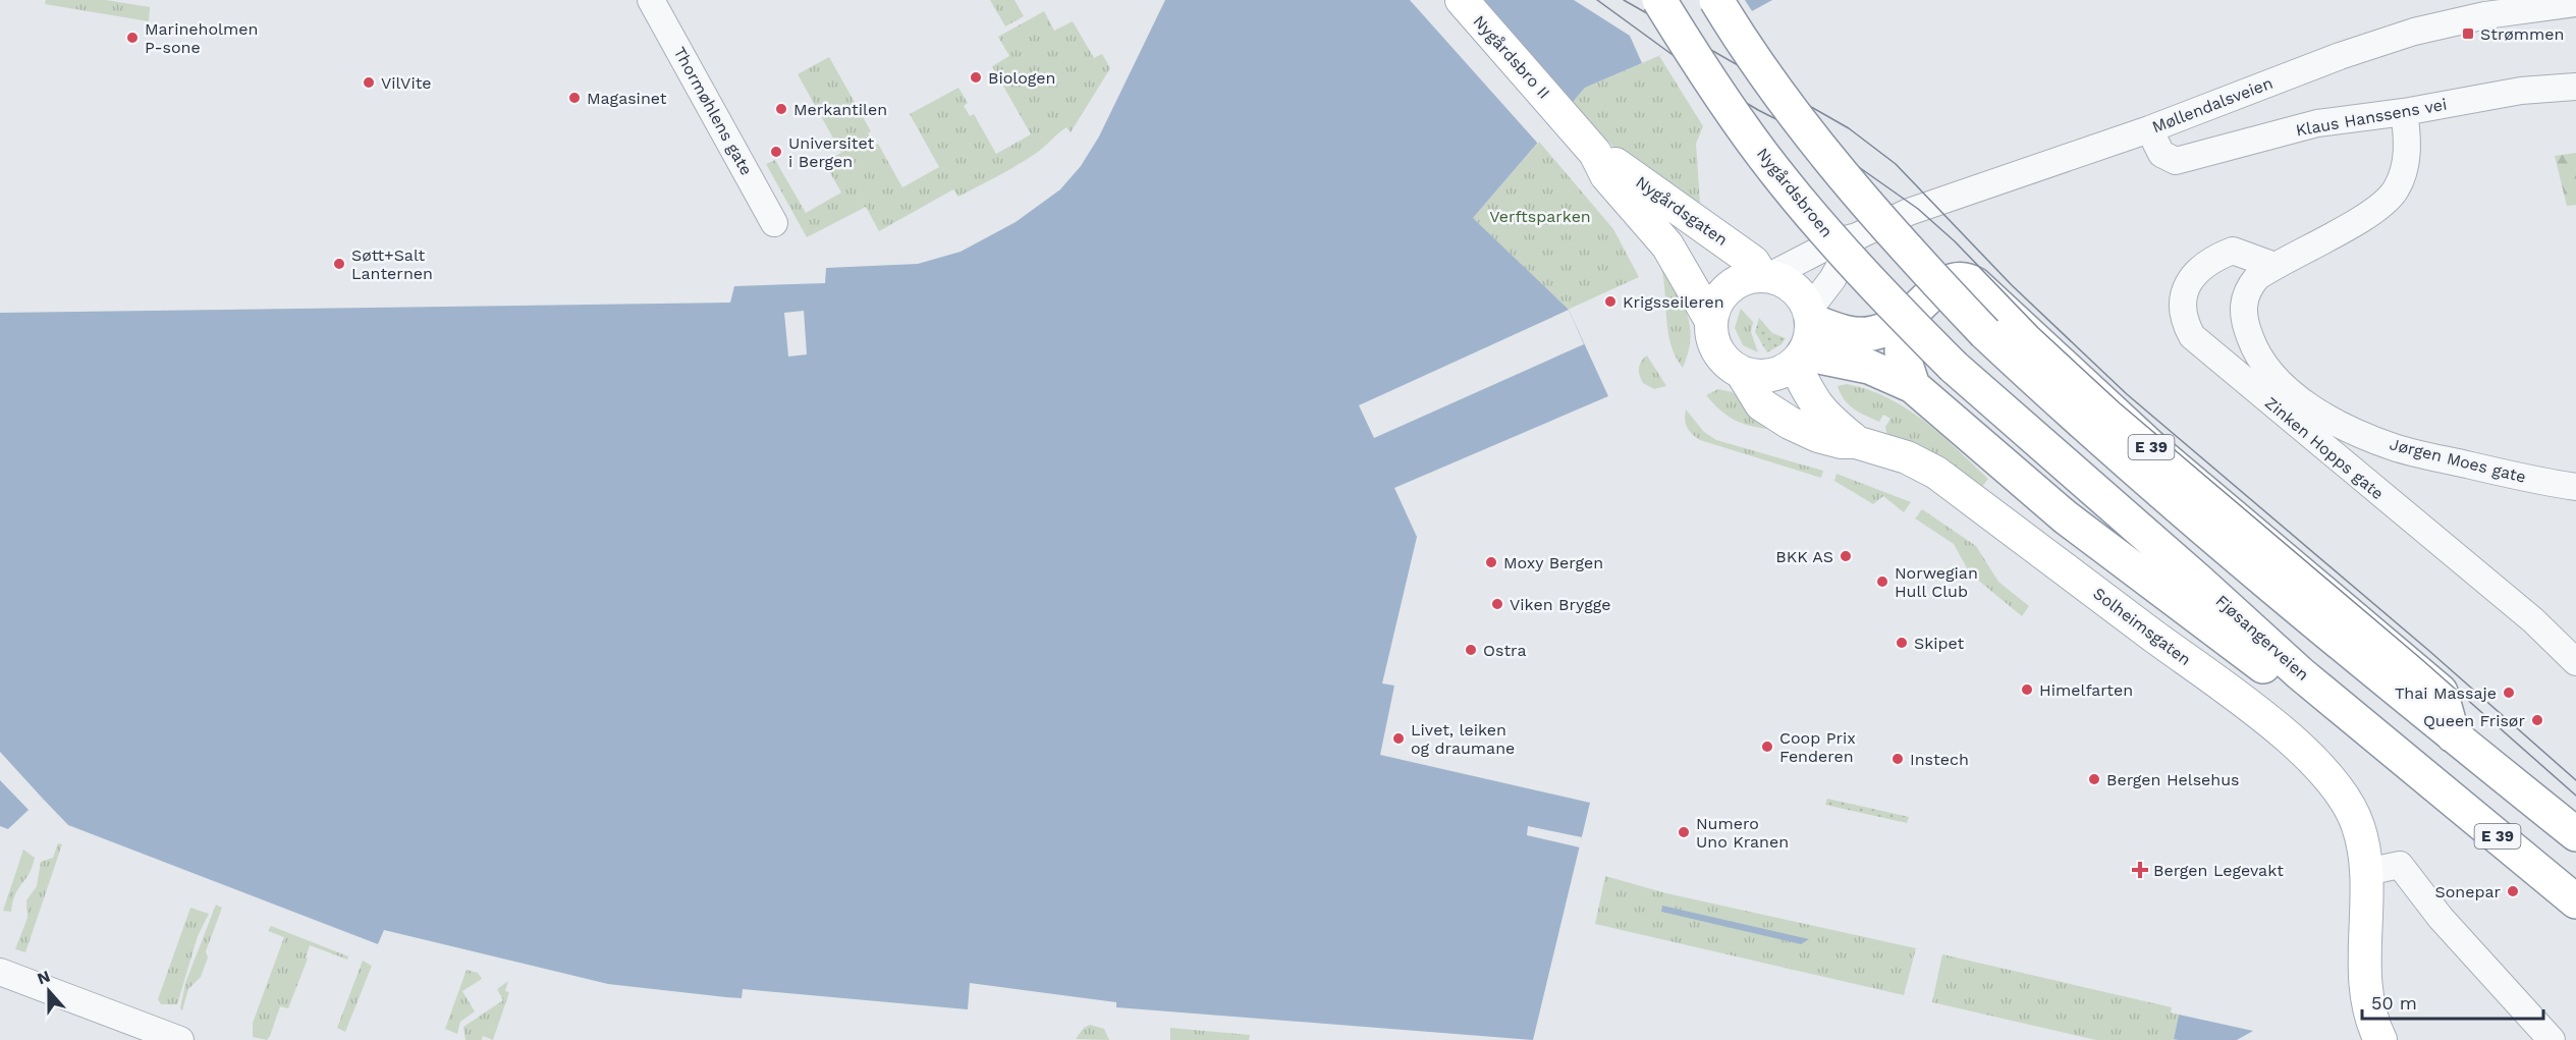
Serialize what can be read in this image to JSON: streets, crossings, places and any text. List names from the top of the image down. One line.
{"streets":{"highway":["Nygårdsbroen","E 39","Fjøsangerveien"],"main road":["Nygårdsbro II","Nygårdsgaten","Solheimsgaten"],"street":["Møllendalsveien","Thormøhlens gate","Klaus Hanssens vei","Zinken Hopps gate","Jørgen Moes gate"]},"crossings":[["Nygårdsbro II","Nygårdsgaten"],["Møllendalsveien","Klaus Hanssens vei"],["Møllendalsveien","Nygårdsgaten"],["Møllendalsveien","E 39"],["Møllendalsveien","Solheimsgaten"],["Klaus Hanssens vei","Jørgen Moes gate"],["Nygårdsbroen","Fjøsangerveien"],["Nygårdsgaten","E 39"],["Nygårdsgaten","Solheimsgaten"],["E 39","Solheimsgaten"],["Zinken Hopps gate","Jørgen Moes gate"]],"parks":["Verftsparken"],"places":{"transit":["Strømmen"],"other":["Marineholmen P-sone","Biologen","VilVite","Magasinet","Merkantilen","Universitet i Bergen","Søtt+Salt Lanternen","Krigsseileren","BKK AS","Moxy Bergen","Norwegian Hull Club","Viken Brygge","Skipet","Ostra","Himelfarten","Thai Massaje","Queen Frisør","Livet, leiken og draumane","Coop Prix Fenderen","Instech","Bergen Helsehus","Numero Uno Kranen","Sonepar"],"health":["Bergen Legevakt"]},"scale_bar":"50 m","north":"top"}
